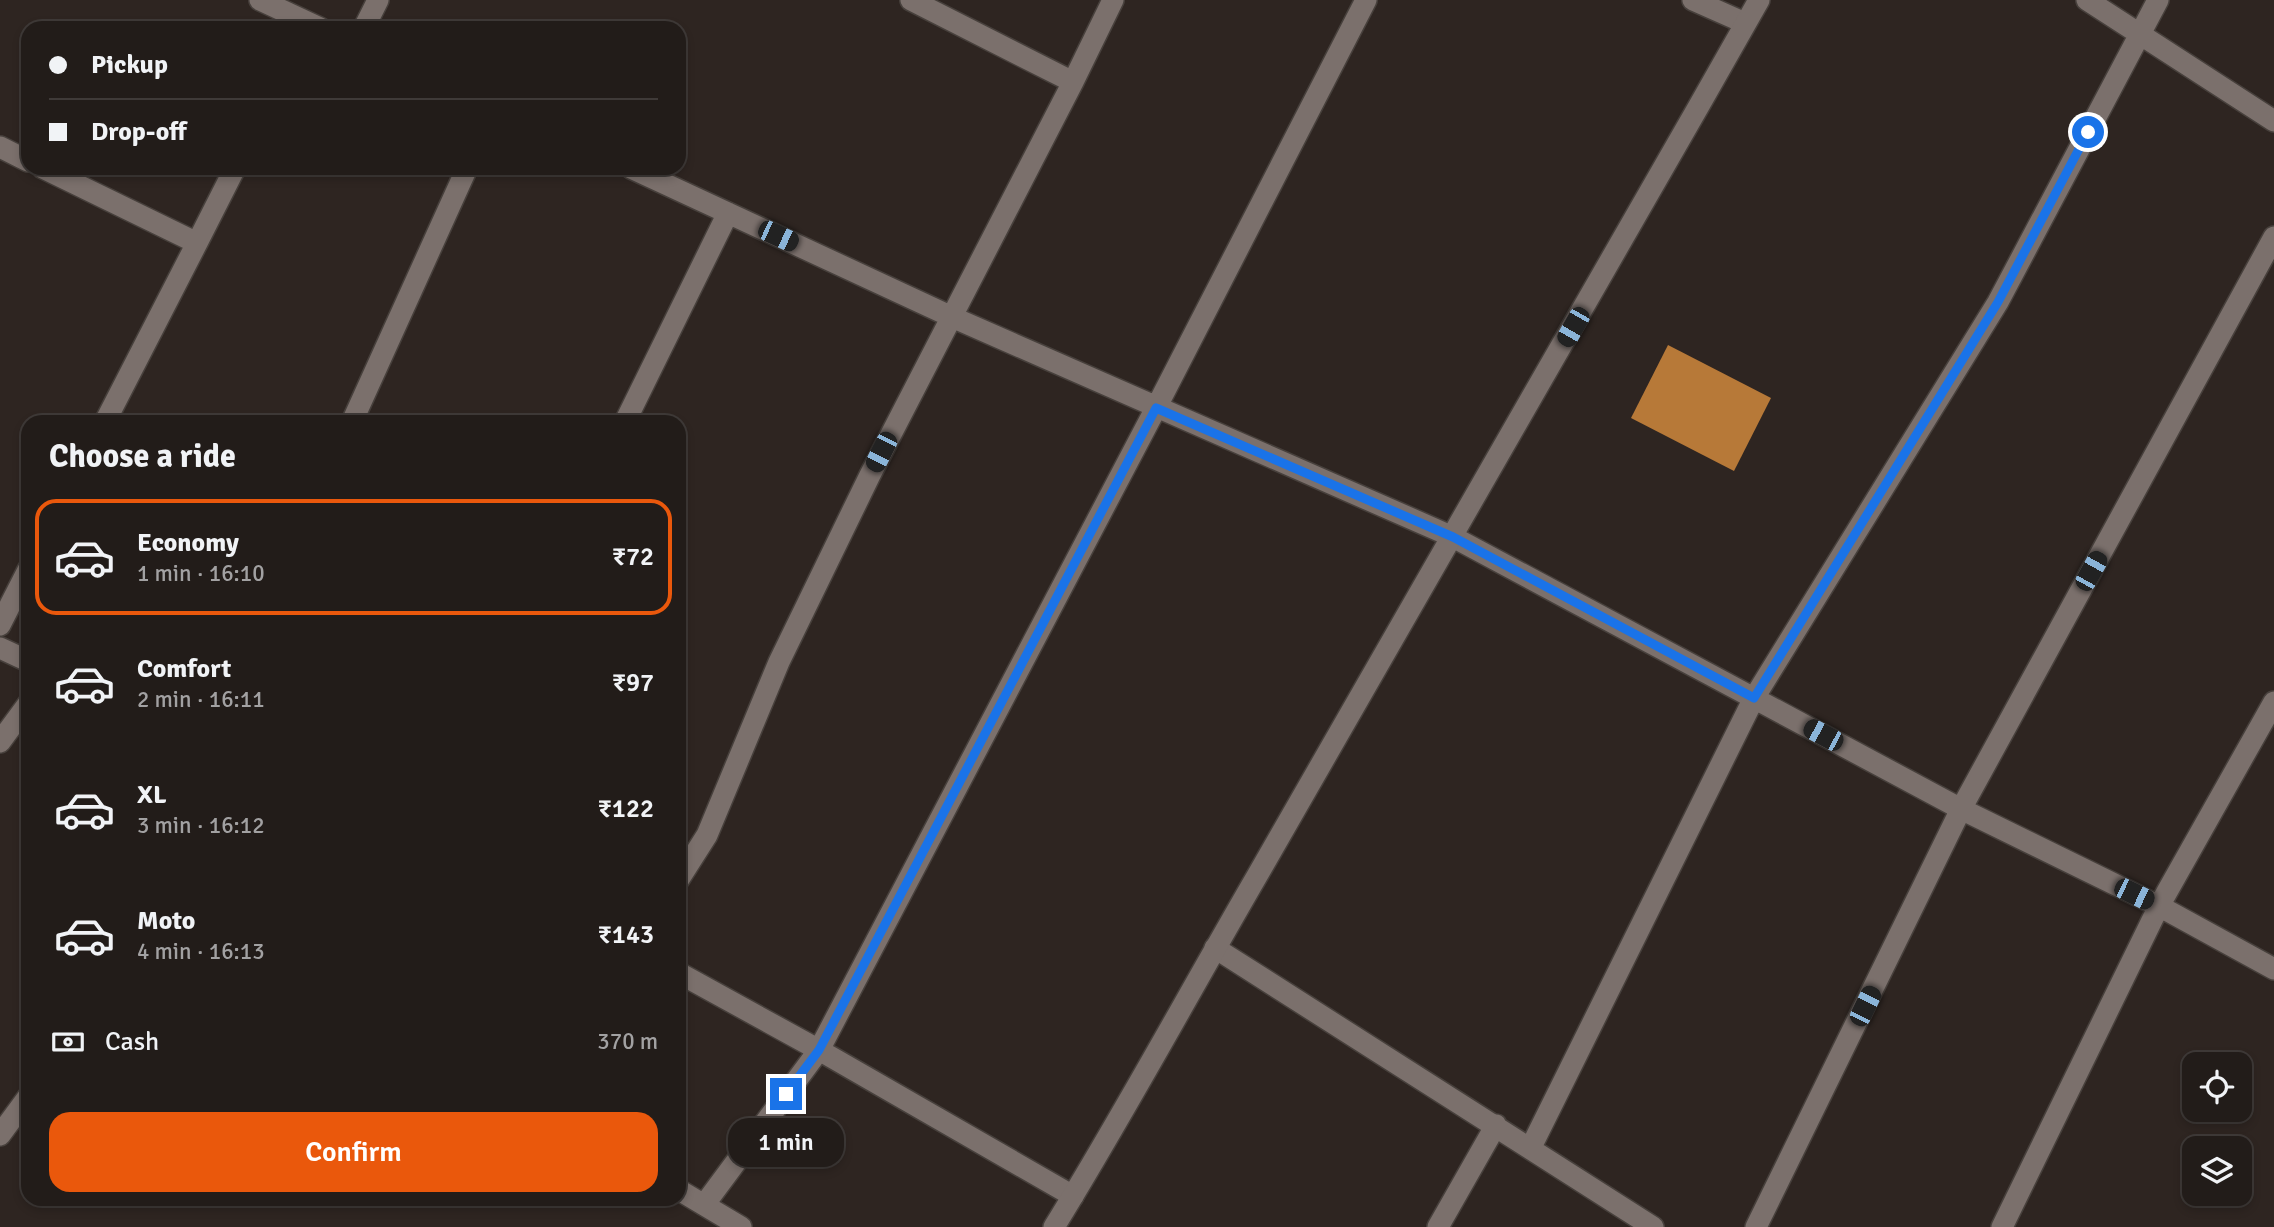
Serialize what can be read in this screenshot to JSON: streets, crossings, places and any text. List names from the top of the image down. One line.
{"page":{"banner":["Pickup","Drop-off"],"heading":"Choose a ride","list":[{"name":"Economy","note":"1 min · 16:10","value":"₹72"},{"name":"Comfort","note":"2 min · 16:11","value":"₹97"},{"name":"XL","note":"3 min · 16:12","value":"₹122"},{"name":"Moto","note":"4 min · 16:13","value":"₹143"}],"pay":["Cash","370 m"],"buttons":"Confirm","bubble":"1 min"}}
